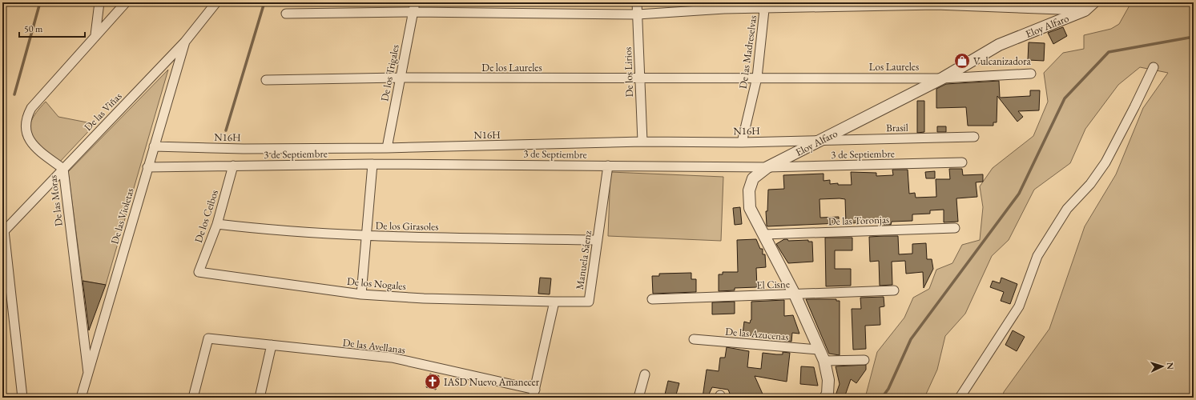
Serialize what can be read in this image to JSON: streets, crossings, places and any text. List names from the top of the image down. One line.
{"streets":{"street":["Eloy Alfaro","De las Madreselvas","Los Laureles","De los Laureles","De los Lirios","De los Trigales","De las Viñas","Brasil","N16H","3 de Septiembre","De las Moras","De las Violetas","De los Ceibos","De las Toronjas","De los Girasoles","Manuela Sáenz","De los Nogales","El Cisne","De las Azucenas","De las Avellanas"]},"crossings":[["Eloy Alfaro","Los Laureles"],["Eloy Alfaro","Brasil"],["Eloy Alfaro","N16H"],["Eloy Alfaro","3 de Septiembre"],["Eloy Alfaro","De las Toronjas"],["Eloy Alfaro","El Cisne"],["Eloy Alfaro","De las Azucenas"],["De las Madreselvas","Los Laureles"],["De las Madreselvas","De los Laureles"],["De las Madreselvas","N16H"],["Los Laureles","De los Laureles"],["De los Laureles","De los Lirios"],["De los Laureles","De los Trigales"],["De los Lirios","N16H"],["De los Trigales","N16H"],["De las Viñas","De las Moras"],["De las Viñas","De las Violetas"],["Brasil","N16H"],["N16H","De las Violetas"],["3 de Septiembre","De las Violetas"],["3 de Septiembre","De los Ceibos"],["3 de Septiembre","Manuela Sáenz"],["De las Moras","De las Violetas"],["De los Ceibos","De los Girasoles"],["De los Ceibos","De los Nogales"],["De los Girasoles","Manuela Sáenz"],["Manuela Sáenz","De los Nogales"]],"places":{"shop":["Vulcanizadora"],"church":["IASD Nuevo Amanecer"]},"scale_bar":"50 m","north":"right"}
